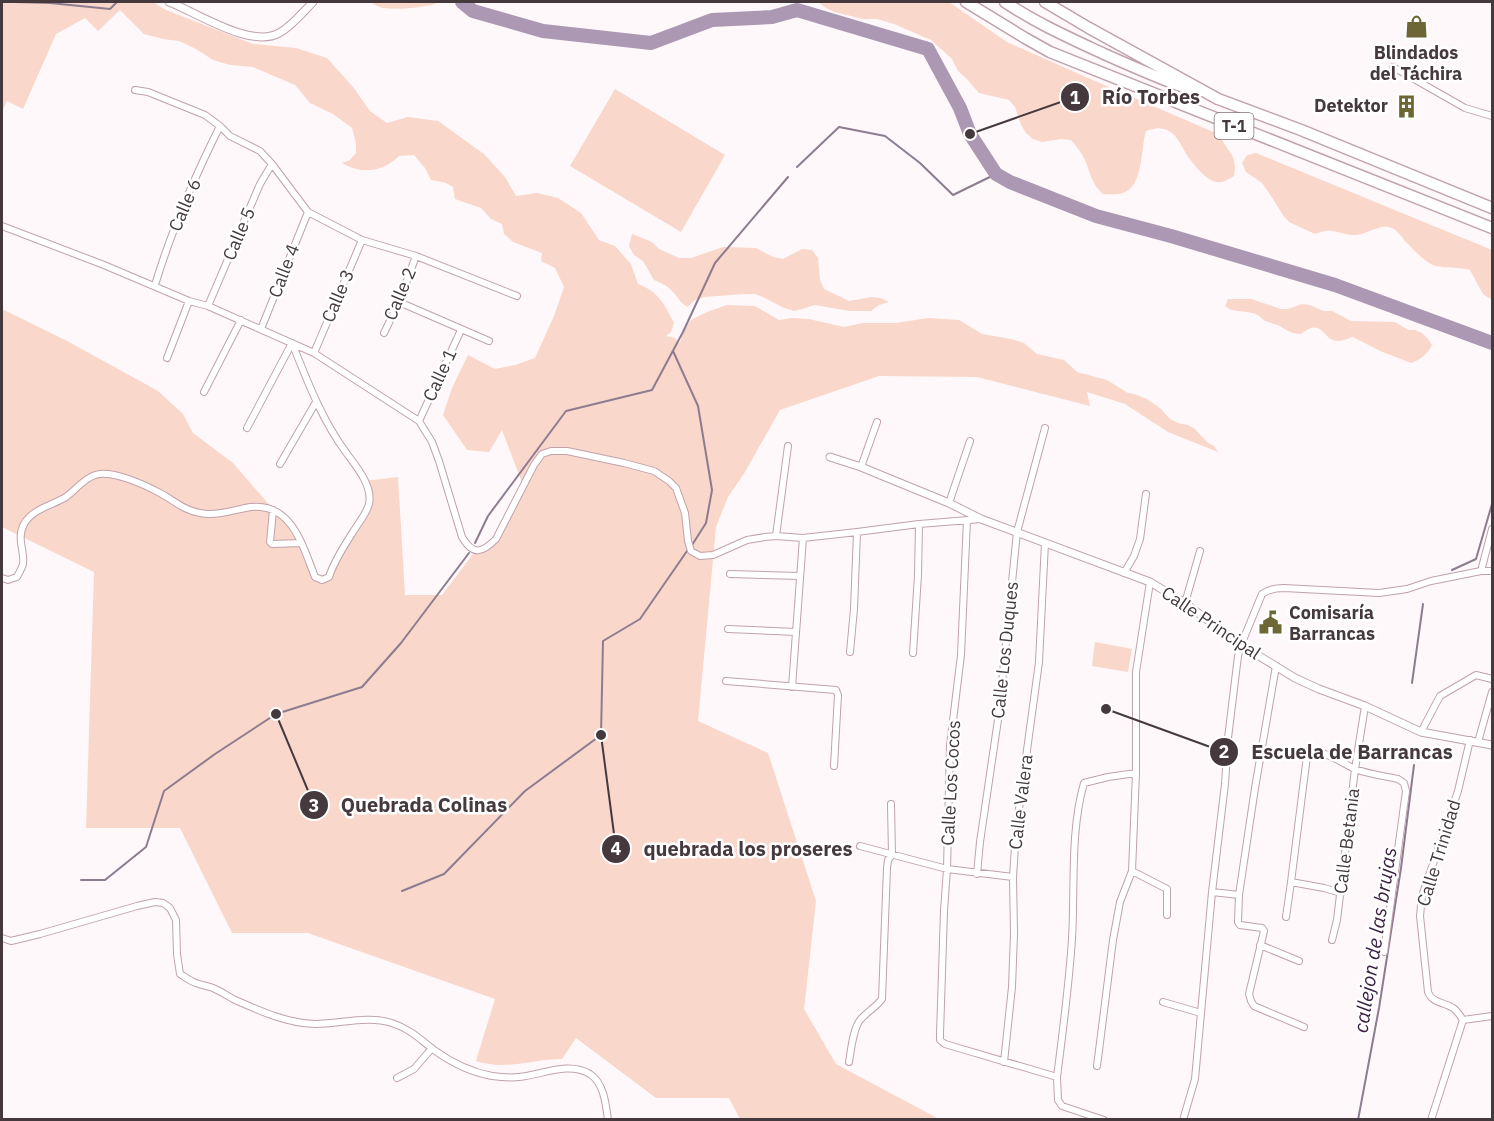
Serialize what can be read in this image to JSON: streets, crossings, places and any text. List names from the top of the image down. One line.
{"streets":{"highway":["T-1"],"street":["Calle 6","Calle 5","Calle 4","Calle 2","Calle 3","Calle 1","Calle Principal","Calle Los Duques","Calle Los Cocos","Calle Valera","Calle Betania","Calle Trinidad"]},"crossings":[["Calle Principal","Calle Los Duques"],["Calle Principal","Calle Valera"],["Calle Principal","Calle Betania"],["Calle Principal","Calle Trinidad"],["Calle Los Cocos","Calle Valera"]],"water":["callejon de las brujas"],"places":{"shop":["Blindados del Táchira"],"building":["Detektor"],"other":["Río Torbes","Escuela de Barrancas","Quebrada Colinas","quebrada los proseres"],"public building":["Comisaría Barrancas"]}}
